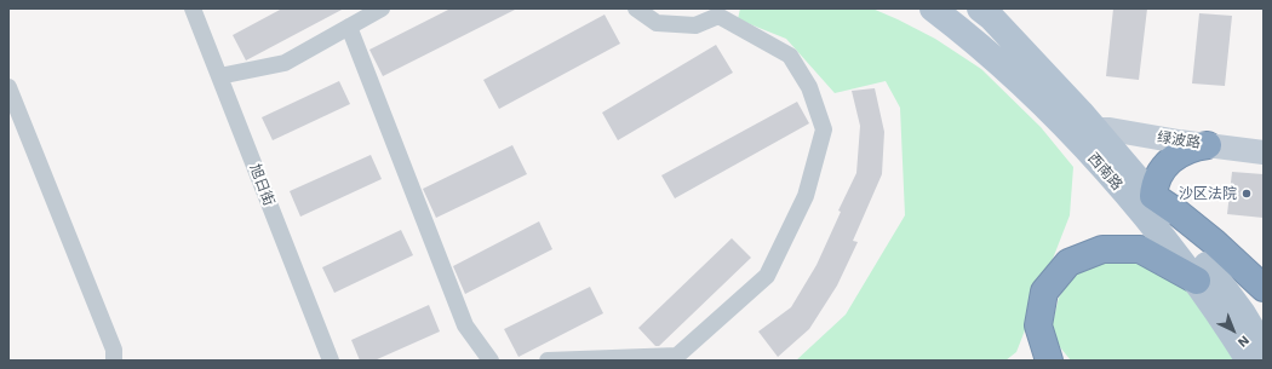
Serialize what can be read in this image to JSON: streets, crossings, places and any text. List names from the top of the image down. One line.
{"streets":{"main road":["西南路"],"street":["绿波路","旭日街"]},"crossings":[["绿波路","西南路"]],"places":["沙区法院"],"north":"bottom right"}
